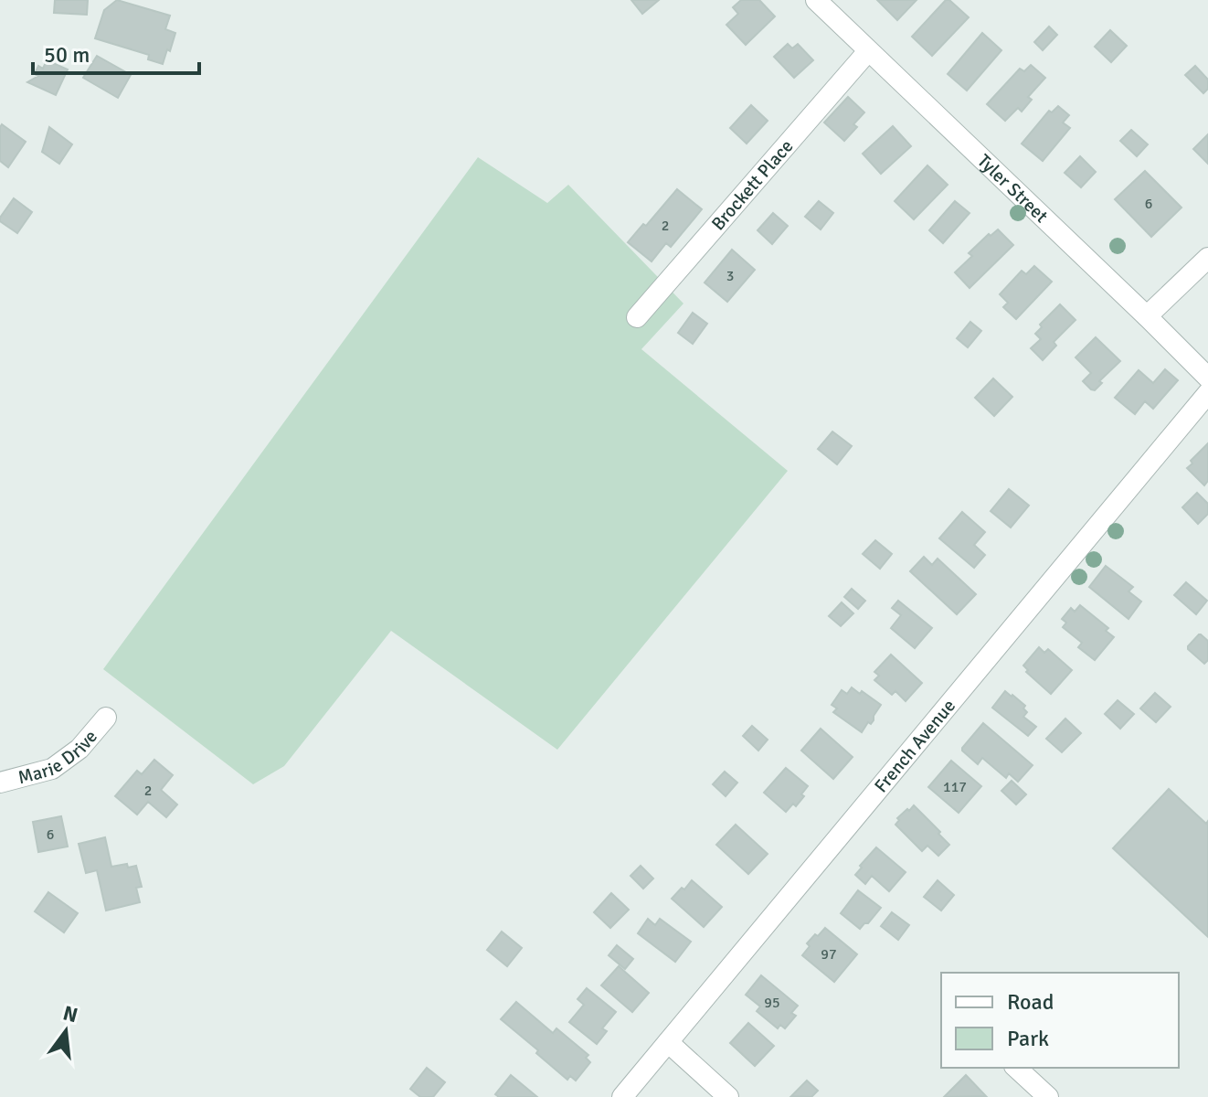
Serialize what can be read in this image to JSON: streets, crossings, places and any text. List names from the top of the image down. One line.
{"streets":{"street":["Brockett Place","Tyler Street","French Avenue","Marie Drive"]},"crossings":[["Brockett Place","Tyler Street"]],"house_numbers":["6","2","3","117","2","6","97","95"],"legend":["Road","Park"],"scale_bar":"50 m","north":"top"}
